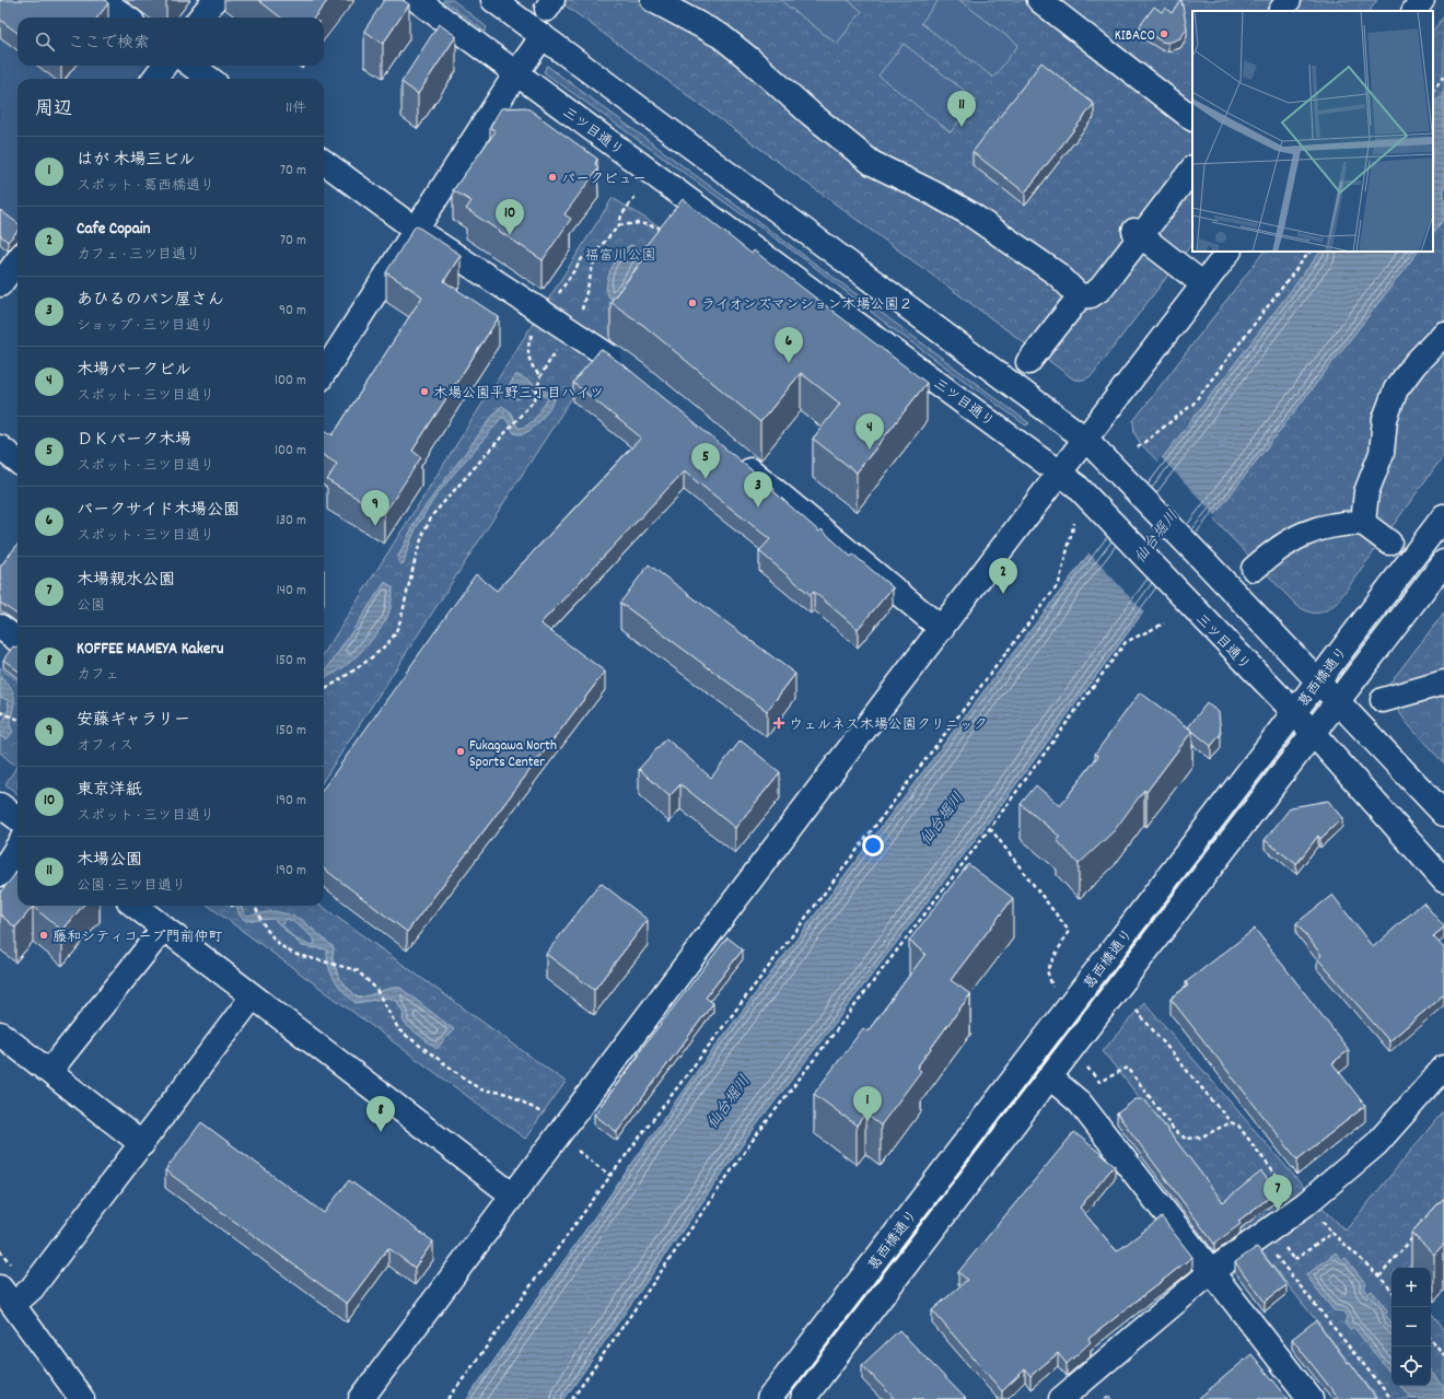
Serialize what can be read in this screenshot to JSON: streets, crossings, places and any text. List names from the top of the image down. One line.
{"streets":{"street":["三ツ目通り","葛西橋通り"]},"crossings":[["三ツ目通り","葛西橋通り"]],"water":["仙台堀川"],"parks":["福富川公園"],"places":{"other":["KIBACO","パークビュー","ライオンズマンション木場公園２","木場公園平野三丁目ハイツ","Fukagawa North Sports Center","藤和シティコープ門前仲町"],"health":["ウェルネス木場公園クリニック"]},"page":{"search":"ここで検索","heading":["周辺","11件"],"pins":["11","10","6","4","5","3","9","2","1","8","7"],"list":[{"mark":"1","name":"はが 木場三ビル","note":"スポット · 葛西橋通り","value":"70 m"},{"mark":"2","name":"Cafe Copain","note":"カフェ · 三ツ目通り","value":"70 m"},{"mark":"3","name":"あひるのパン屋さん","note":"ショップ · 三ツ目通り","value":"90 m"},{"mark":"4","name":"木場パークビル","note":"スポット · 三ツ目通り","value":"100 m"},{"mark":"5","name":"ＤＫパーク木場","note":"スポット · 三ツ目通り","value":"100 m"},{"mark":"6","name":"パークサイド木場公園","note":"スポット · 三ツ目通り","value":"130 m"},{"mark":"7","name":"木場親水公園","note":"公園","value":"140 m"},{"mark":"8","name":"KOFFEE MAMEYA Kakeru","note":"カフェ","value":"150 m"},{"mark":"9","name":"安藤ギャラリー","note":"オフィス","value":"150 m"},{"mark":"10","name":"東京洋紙","note":"スポット · 三ツ目通り","value":"190 m"},{"mark":"11","name":"木場公園","note":"公園 · 三ツ目通り","value":"190 m"}],"map_buttons":["+","−"]}}
